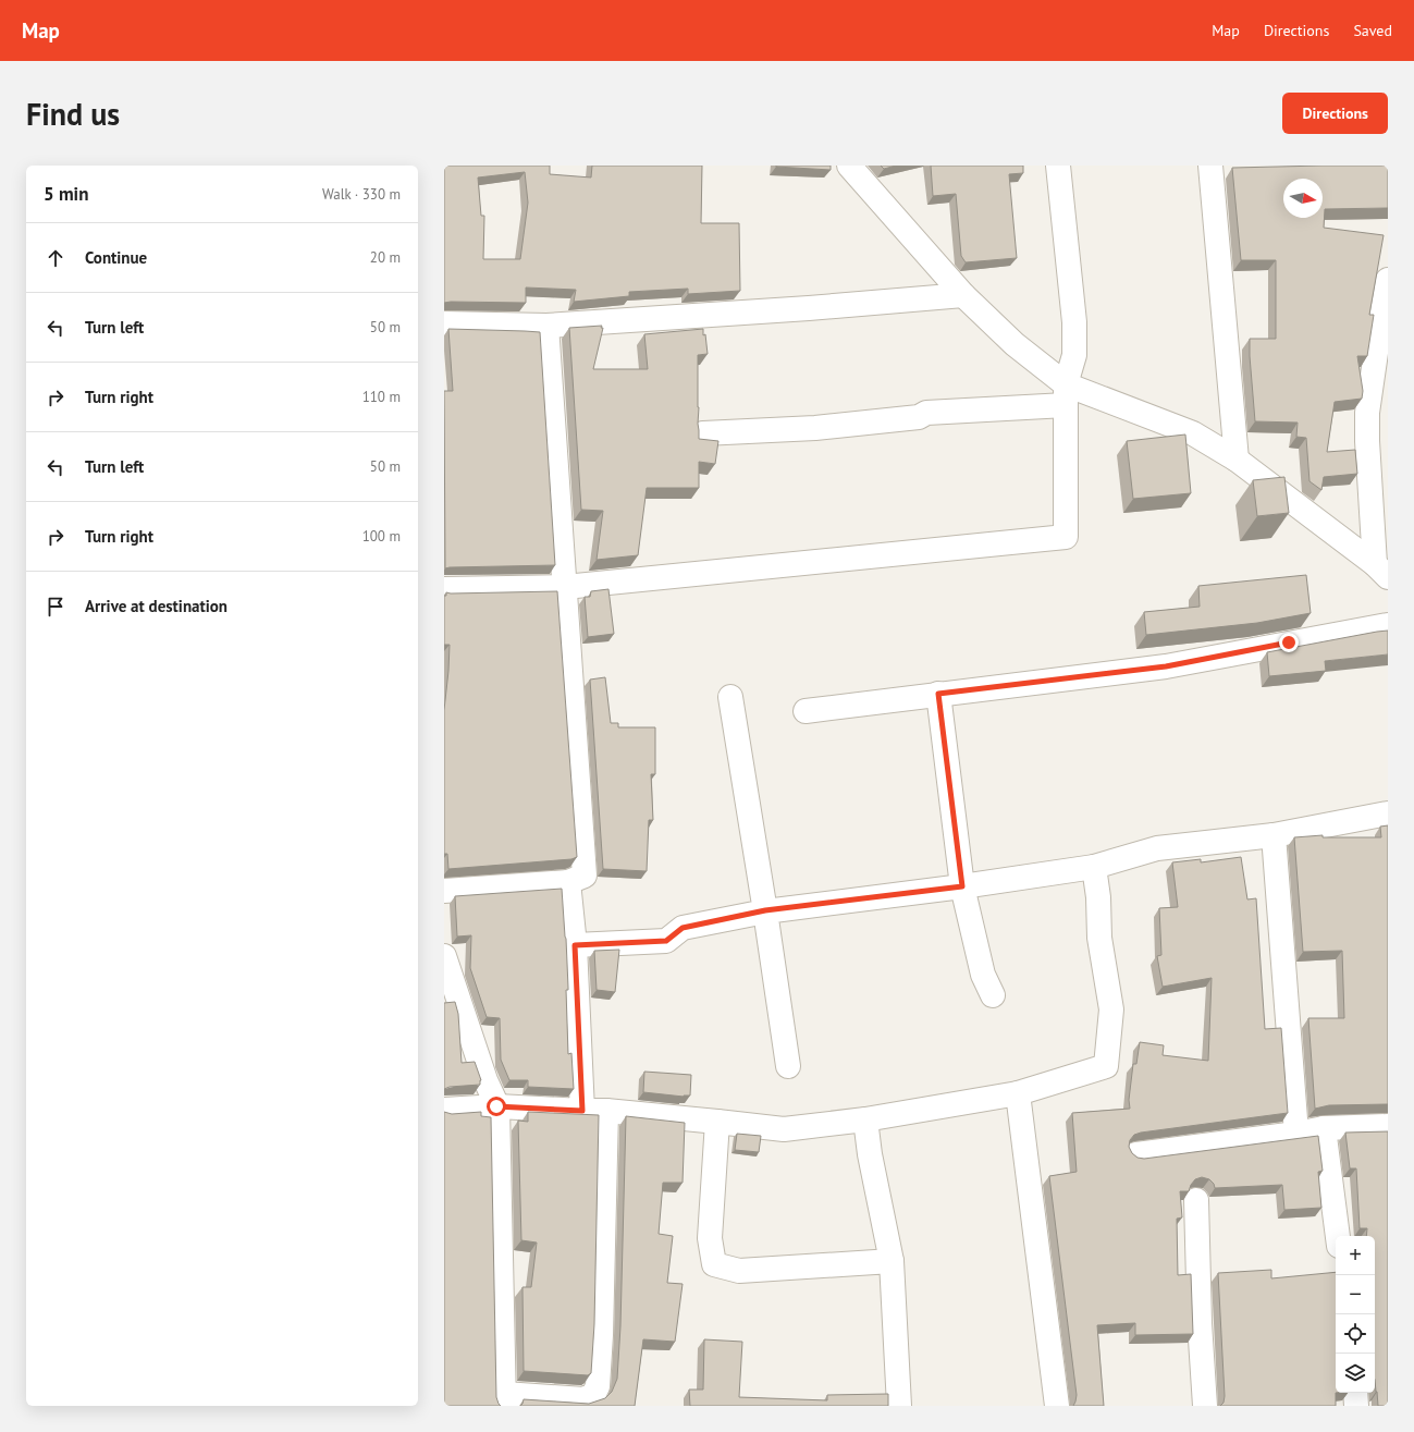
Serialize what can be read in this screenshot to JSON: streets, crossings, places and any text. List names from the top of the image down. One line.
{"north":"right","page":{"header":"Map","nav":["Map","Directions","Saved"],"buttons":"Directions","title":"Find us","heading":["5 min","Walk · 330 m"],"list":[["Continue","20 m"],["Turn left","50 m"],["Turn right","110 m"],["Turn left","50 m"],["Turn right","100 m"],"Arrive at destination"],"map_buttons":["+","−"]}}
